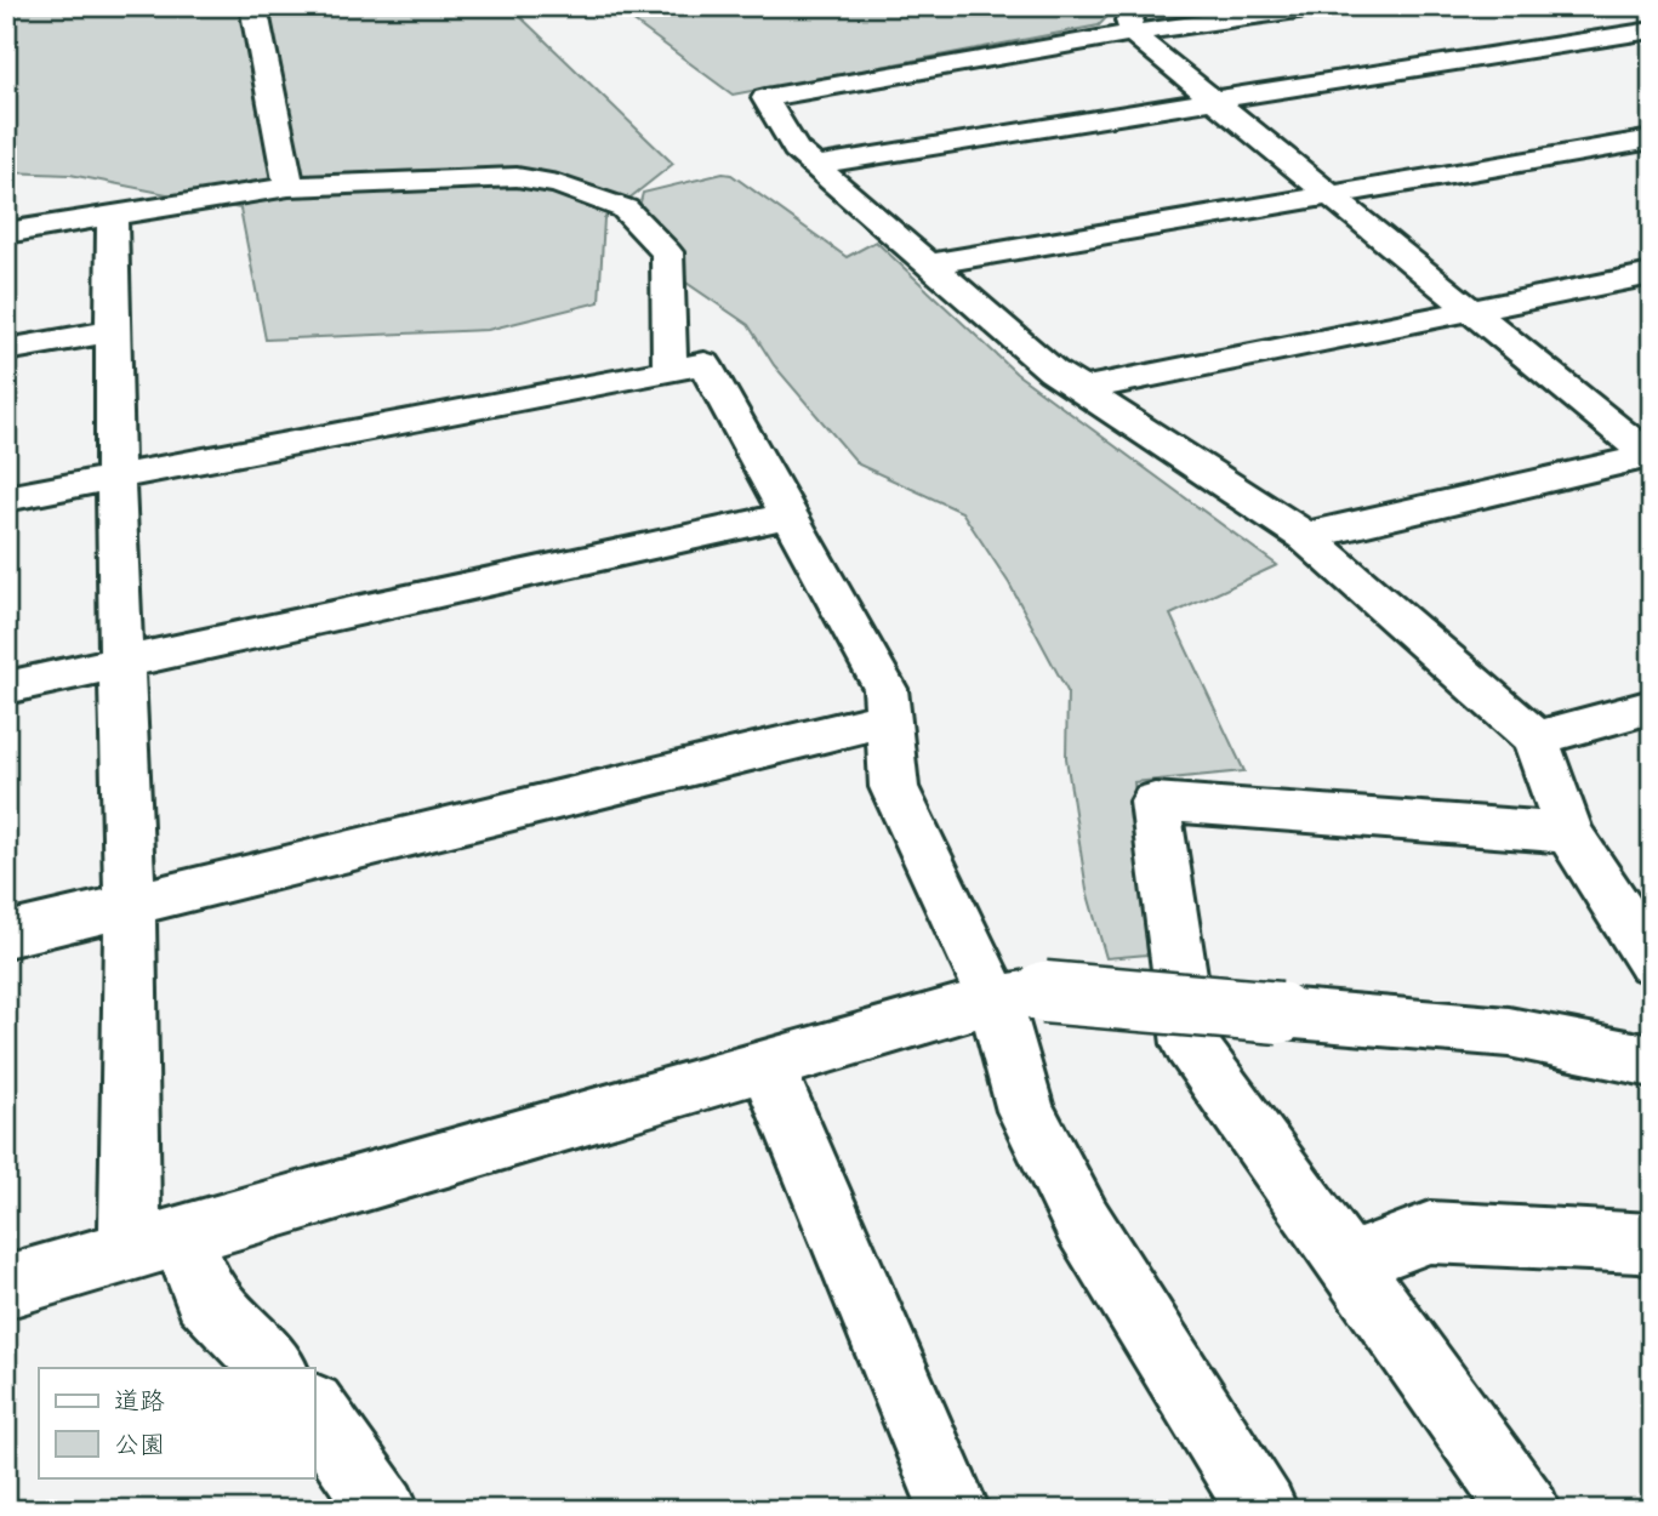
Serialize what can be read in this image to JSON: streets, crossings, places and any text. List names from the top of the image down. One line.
{"legend":["道路","公園"]}
